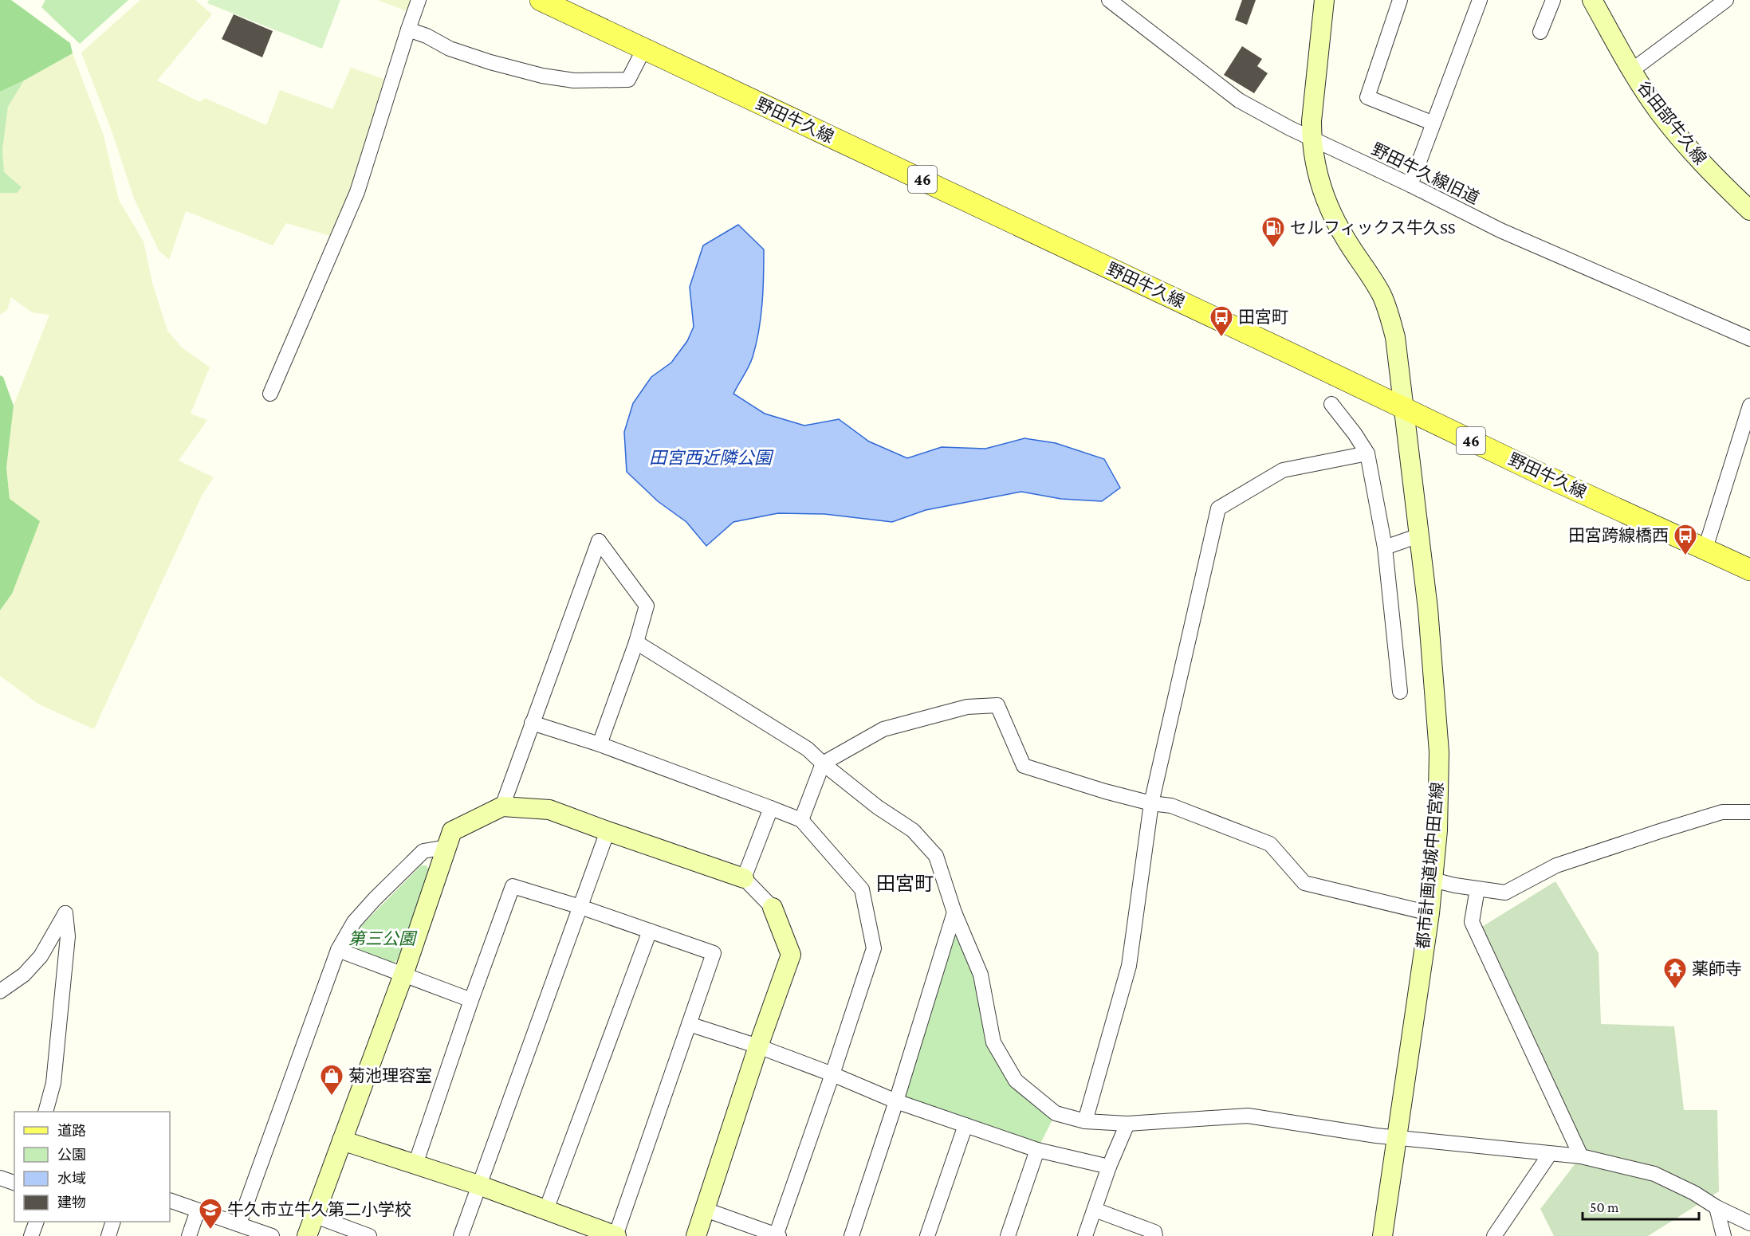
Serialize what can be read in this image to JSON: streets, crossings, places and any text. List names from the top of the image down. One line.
{"streets":{"main road":["野田牛久線","46"],"street":["谷田部牛久線","野田牛久線旧道","都市計画道城中田宮線"]},"crossings":[["野田牛久線","都市計画道城中田宮線"],["野田牛久線旧道","都市計画道城中田宮線"]],"districts":["田宮町"],"water":["田宮西近隣公園"],"parks":["第三公園"],"places":{"fuel station":["セルフィックス牛久SS"],"bus stop":["田宮町","田宮跨線橋西"],"temple":["薬師寺"],"shop":["菊池理容室"],"school or university":["牛久市立牛久第二小学校"]},"legend":["道路","公園","水域","建物"],"scale_bar":"50 m"}
